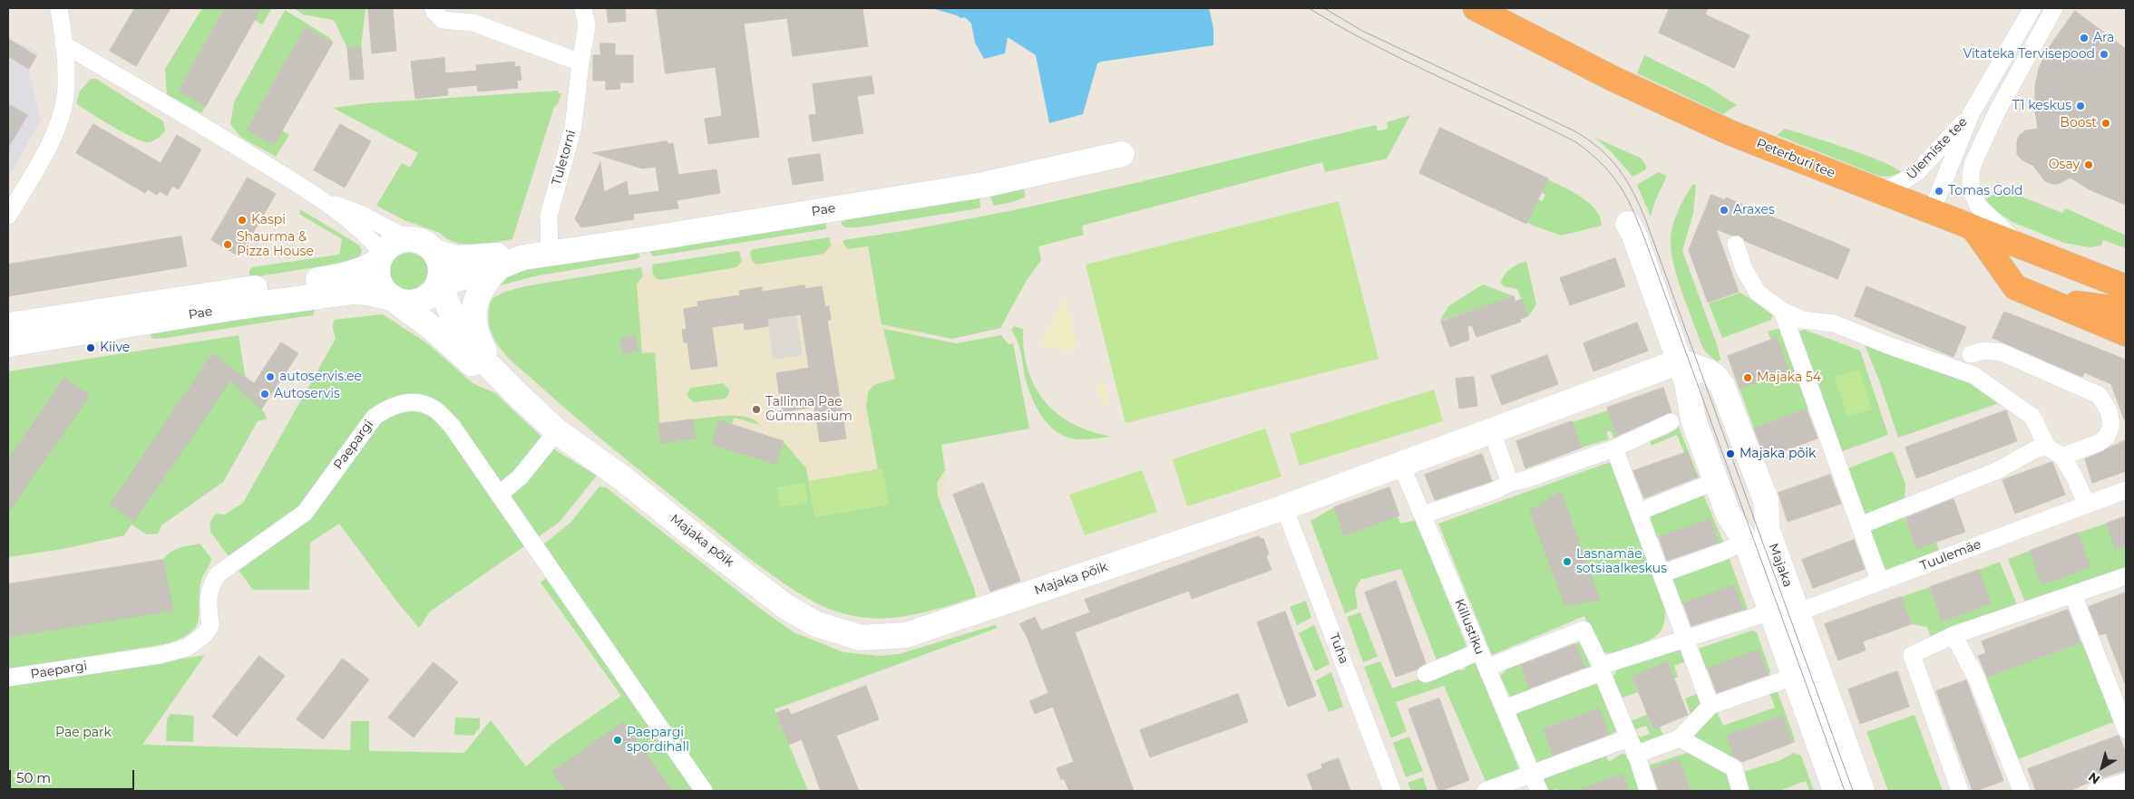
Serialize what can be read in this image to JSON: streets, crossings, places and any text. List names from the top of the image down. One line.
{"streets":{"highway":["Peterburi tee"],"street":["Ülemiste tee","Tuletorni","Pae","Paepargi","Majaka põik","Tuulemäe","Majaka","Killustiku","Tuha"]},"crossings":[["Ülemiste tee","Peterburi tee"],["Tuletorni","Pae"],["Pae","Majaka põik"],["Majaka põik","Majaka"],["Majaka põik","Killustiku"],["Majaka põik","Tuha"],["Tuulemäe","Majaka"],["Tuulemäe","Killustiku"]],"parks":["Pae park"],"places":["Ara","Vitateka Tervisepood","T1 keskus","Boost","Osay","Tomas Gold","Araxes","Kaspi","Shaurma & Pizza House","Kiive","autoservis.ee","Majaka 54","Autoservis","Tallinna Pae Gümnaasium","Majaka põik","Lasnamäe sotsiaalkeskus","Paepargi spordihall"],"scale_bar":"50 m","north":"bottom left"}
